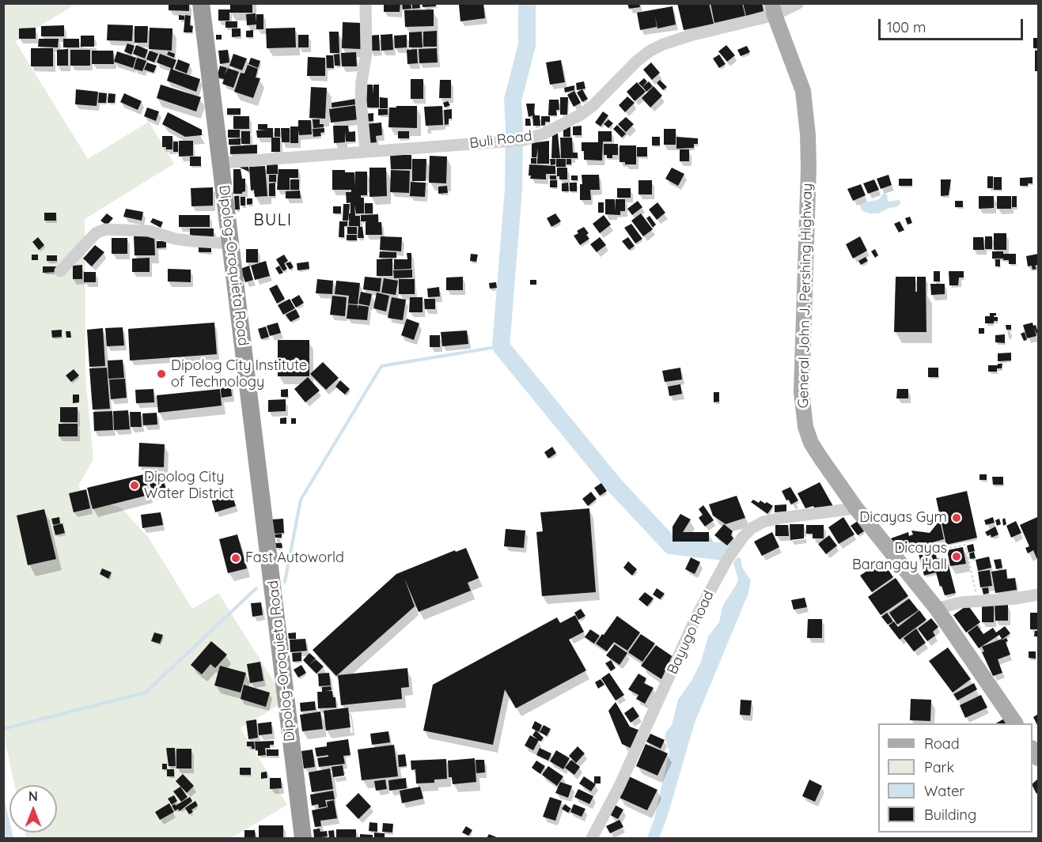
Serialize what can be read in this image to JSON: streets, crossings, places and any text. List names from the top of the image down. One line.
{"streets":{"highway":["Dipolog-Oroquieta Road"],"main road":["General John J. Pershing Highway"],"street":["Buli Road","Bayugo Road"]},"crossings":[["Buli Road","Dipolog-Oroquieta Road"],["Buli Road","General John J. Pershing Highway"],["General John J. Pershing Highway","Bayugo Road"]],"districts":["BULI"],"places":["Dipolog City Institute of Technology","Dipolog City Water District","Dicayas Gym","Dicayas Barangay Hall","Fast Autoworld"],"legend":["Road","Park","Water","Building"],"scale_bar":"100 m","north":"top"}
